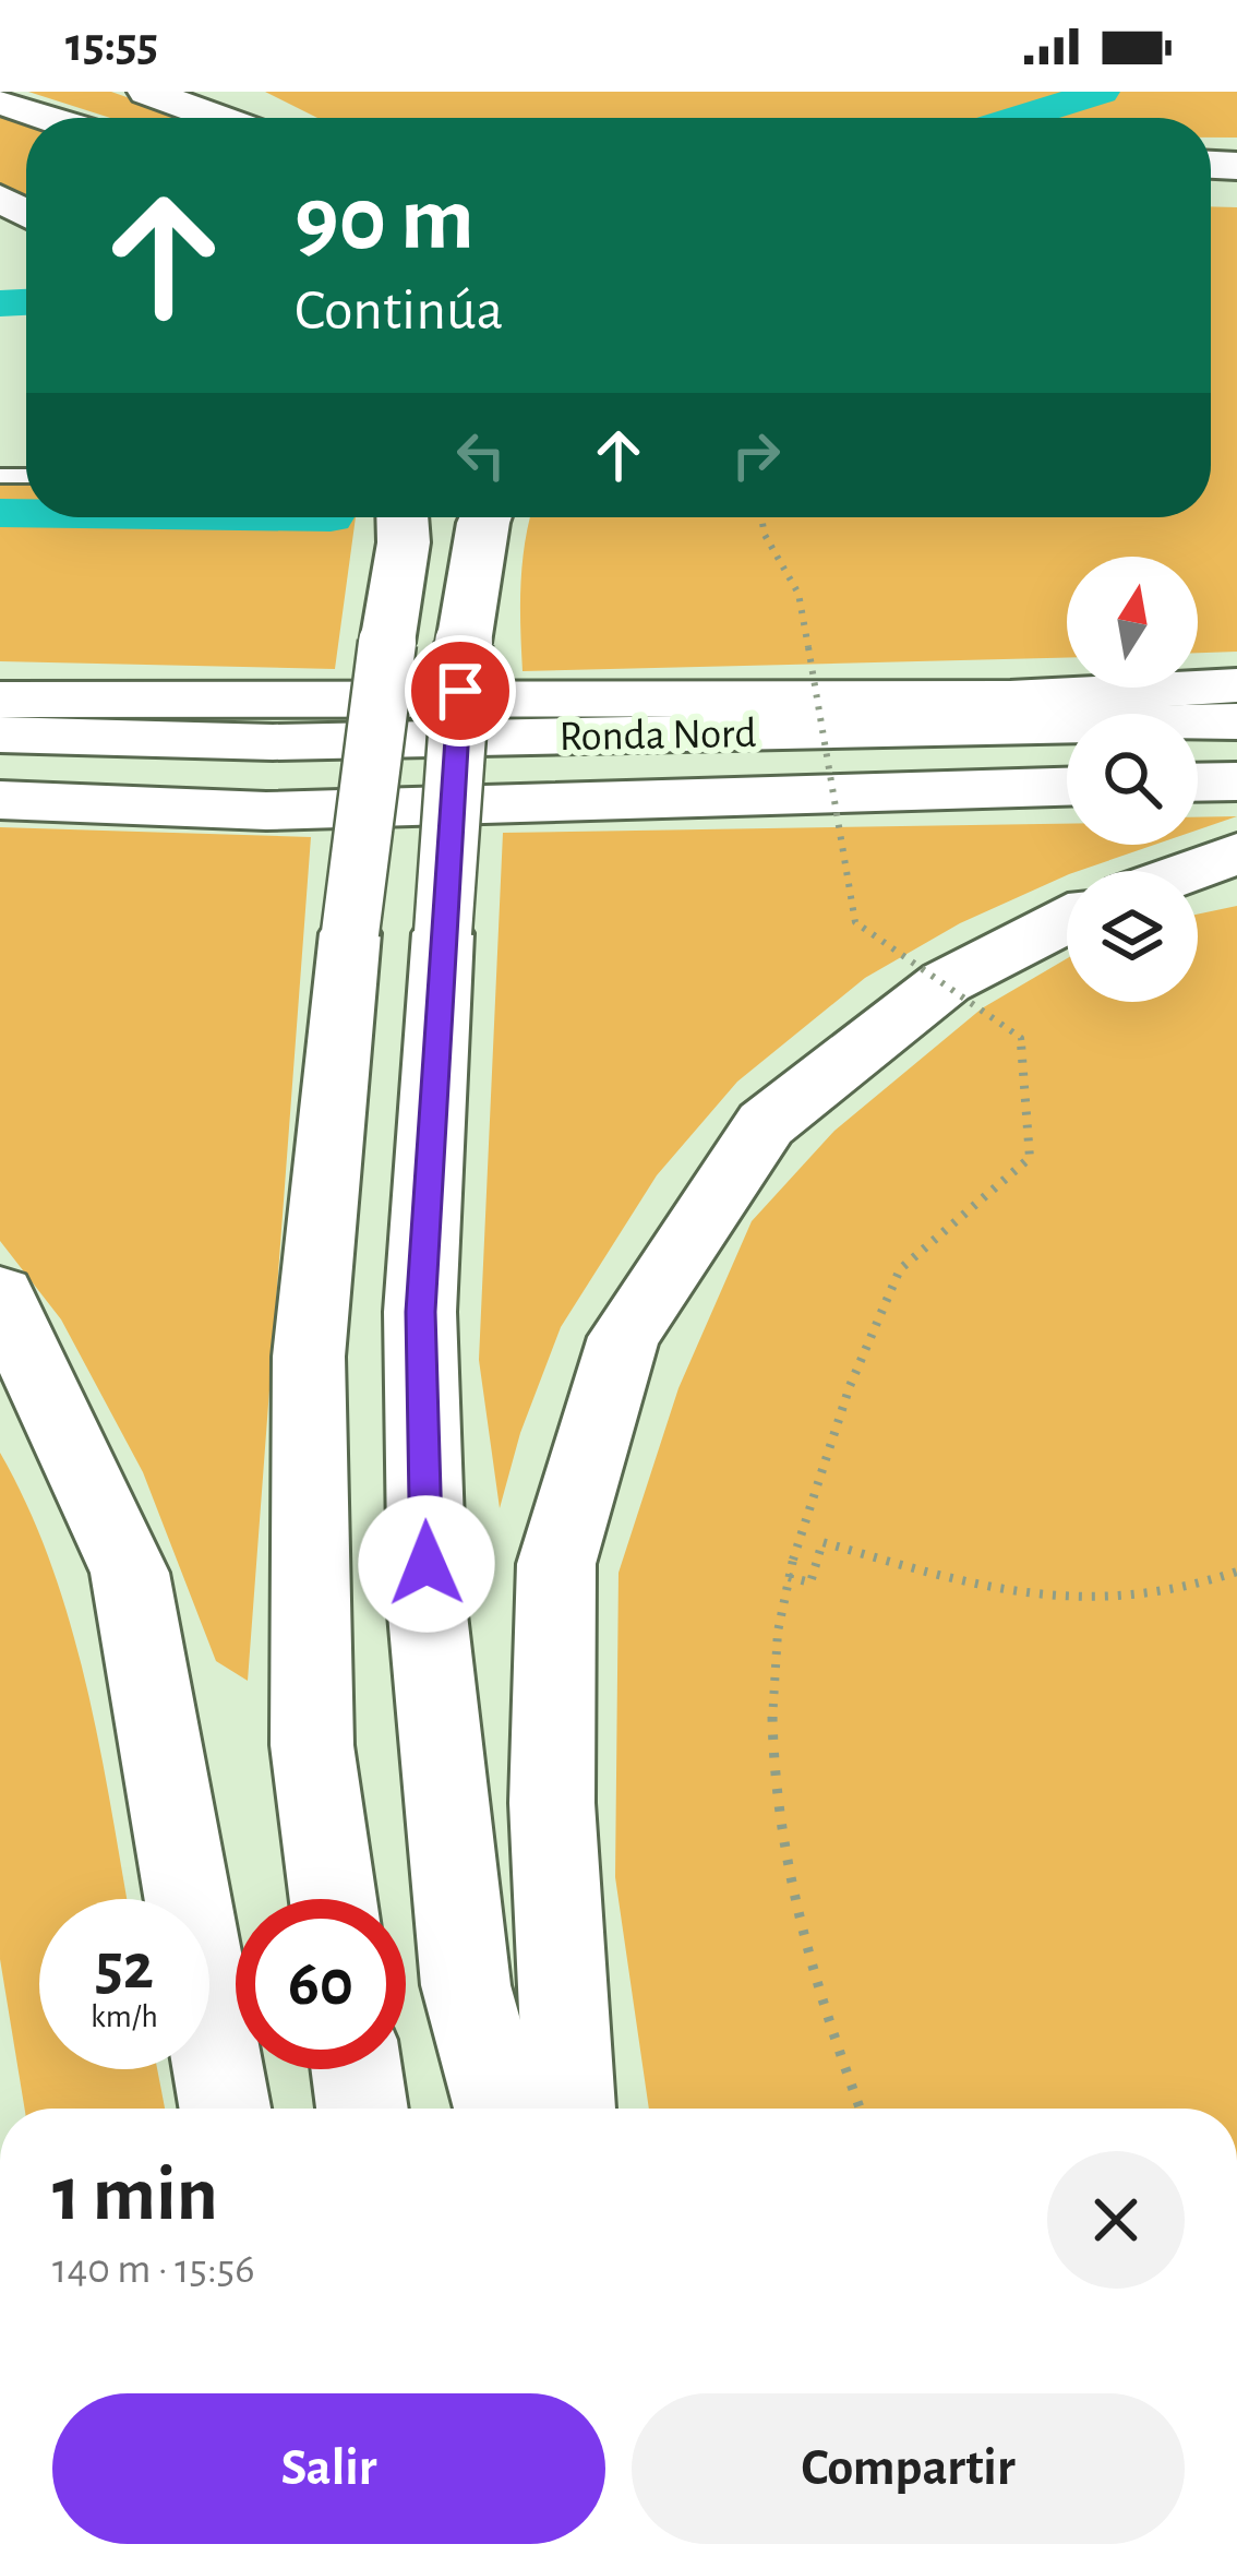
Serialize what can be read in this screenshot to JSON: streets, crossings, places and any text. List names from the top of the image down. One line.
{"streets":{"main road":["Ronda Nord"]},"north":"top","page":{"status":"15:55","turn":["90 m","Continúa"],"speed":"52 km/h","limit":"60","heading":["1 min","140 m · 15:56"],"buttons":["Salir","Compartir"]}}
